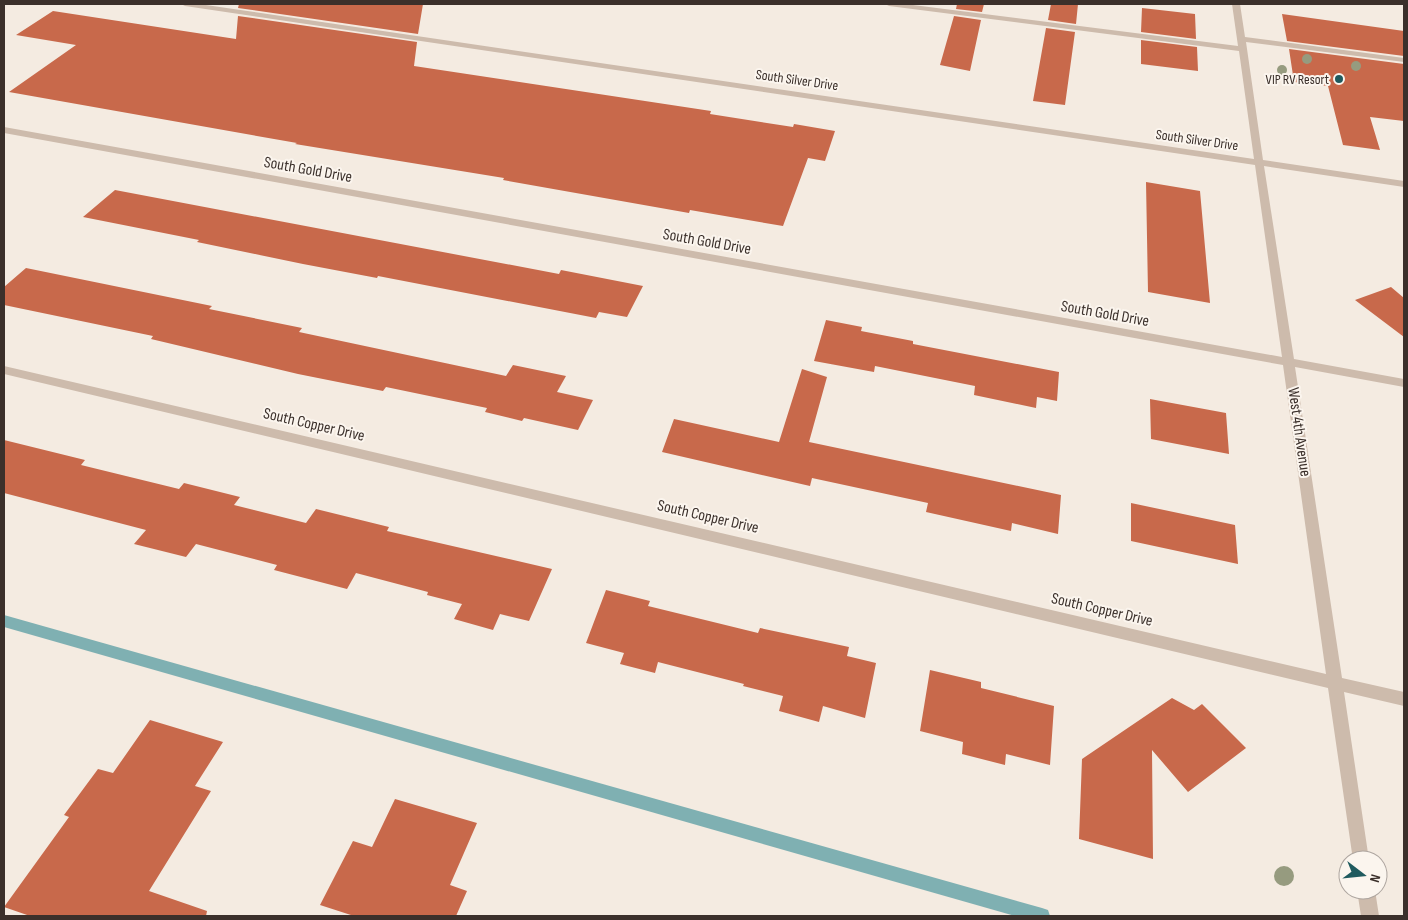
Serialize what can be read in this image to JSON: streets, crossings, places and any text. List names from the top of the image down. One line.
{"streets":{"street":["South Silver Drive","South Gold Drive","South Copper Drive","West 4th Avenue"]},"crossings":[["South Silver Drive","West 4th Avenue"],["South Gold Drive","West 4th Avenue"],["South Copper Drive","West 4th Avenue"]],"places":["VIP RV Resort"],"north":"right"}
